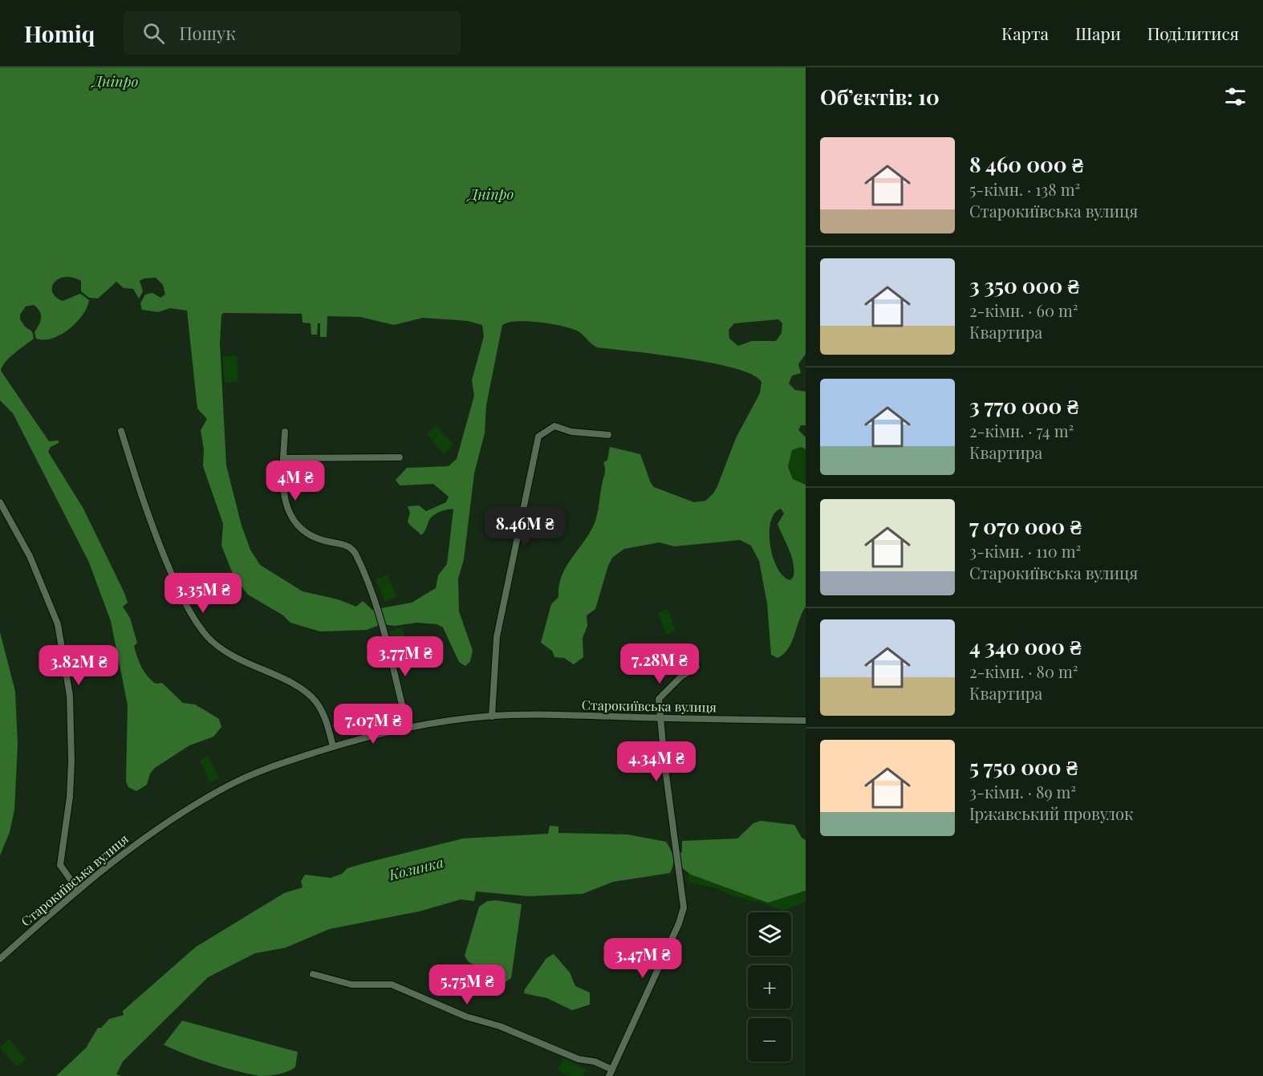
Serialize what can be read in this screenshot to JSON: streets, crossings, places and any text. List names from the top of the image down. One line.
{"streets":{"street":["Старокиївська вулиця"]},"water":["Дніпро","Козинка"],"page":{"header":"Homiq","search":"Пошук","nav":["Карта","Шари","Поділитися"],"heading":"Об’єктів: 10","list":[{"name":"8 460 000 ₴","note":"5-кімн. · 138 m² · Старокиївська вулиця"},{"name":"3 350 000 ₴","note":"2-кімн. · 60 m² · Квартира"},{"name":"3 770 000 ₴","note":"2-кімн. · 74 m² · Квартира"},{"name":"7 070 000 ₴","note":"3-кімн. · 110 m² · Старокиївська вулиця"},{"name":"4 340 000 ₴","note":"2-кімн. · 80 m² · Квартира"},{"name":"5 750 000 ₴","note":"3-кімн. · 89 m² · Іржавський провулок"}],"price":["4M ₴","8.46M ₴","3.35M ₴","3.77M ₴","7.28M ₴","3.82M ₴","7.07M ₴","4.34M ₴","3.47M ₴","5.75M ₴"],"map_buttons":["+","−"]}}
